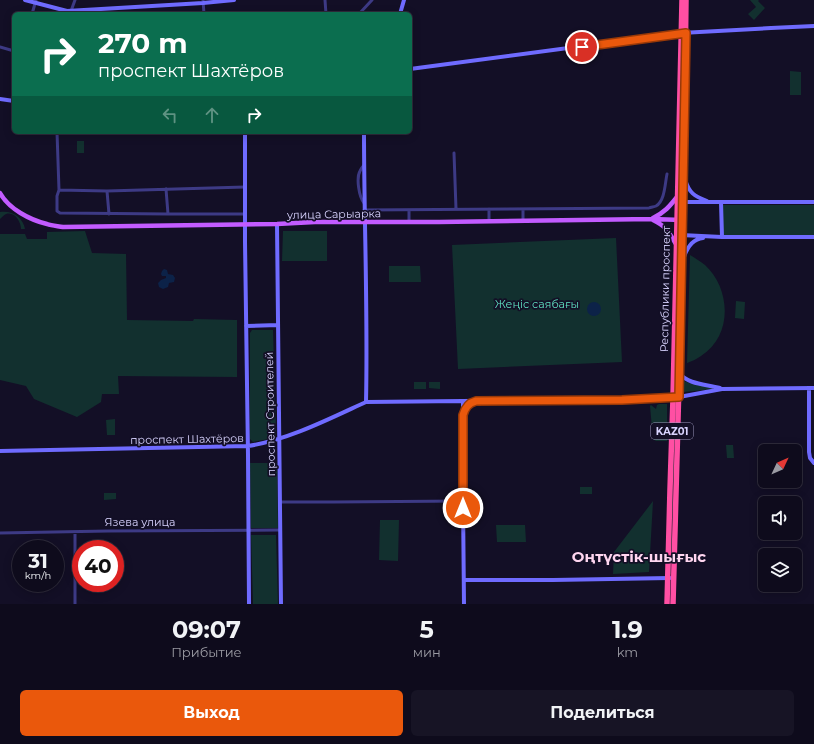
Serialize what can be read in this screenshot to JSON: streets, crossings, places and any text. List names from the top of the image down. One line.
{"streets":{"highway":["Республики проспект","KАZ01"],"main road":["улица Сарыарка","проспект Строителей","проспект Шахтёров"],"street":["Язева улица"]},"crossings":[["улица Сарыарка","Республики проспект"],["улица Сарыарка","проспект Строителей"],["Республики проспект","проспект Шахтёров"],["проспект Строителей","проспект Шахтёров"],["проспект Строителей","Язева улица"]],"districts":["Оңтүстік-шығыс"],"parks":["Жеңіс саябағы"],"north":"top right","page":{"turn":["270 m","проспект Шахтёров"],"speed":"31 km/h","limit":"40","eta":["09:07","Прибытие","5","мин","1.9","km"],"buttons":["Выход","Поделиться"]}}
